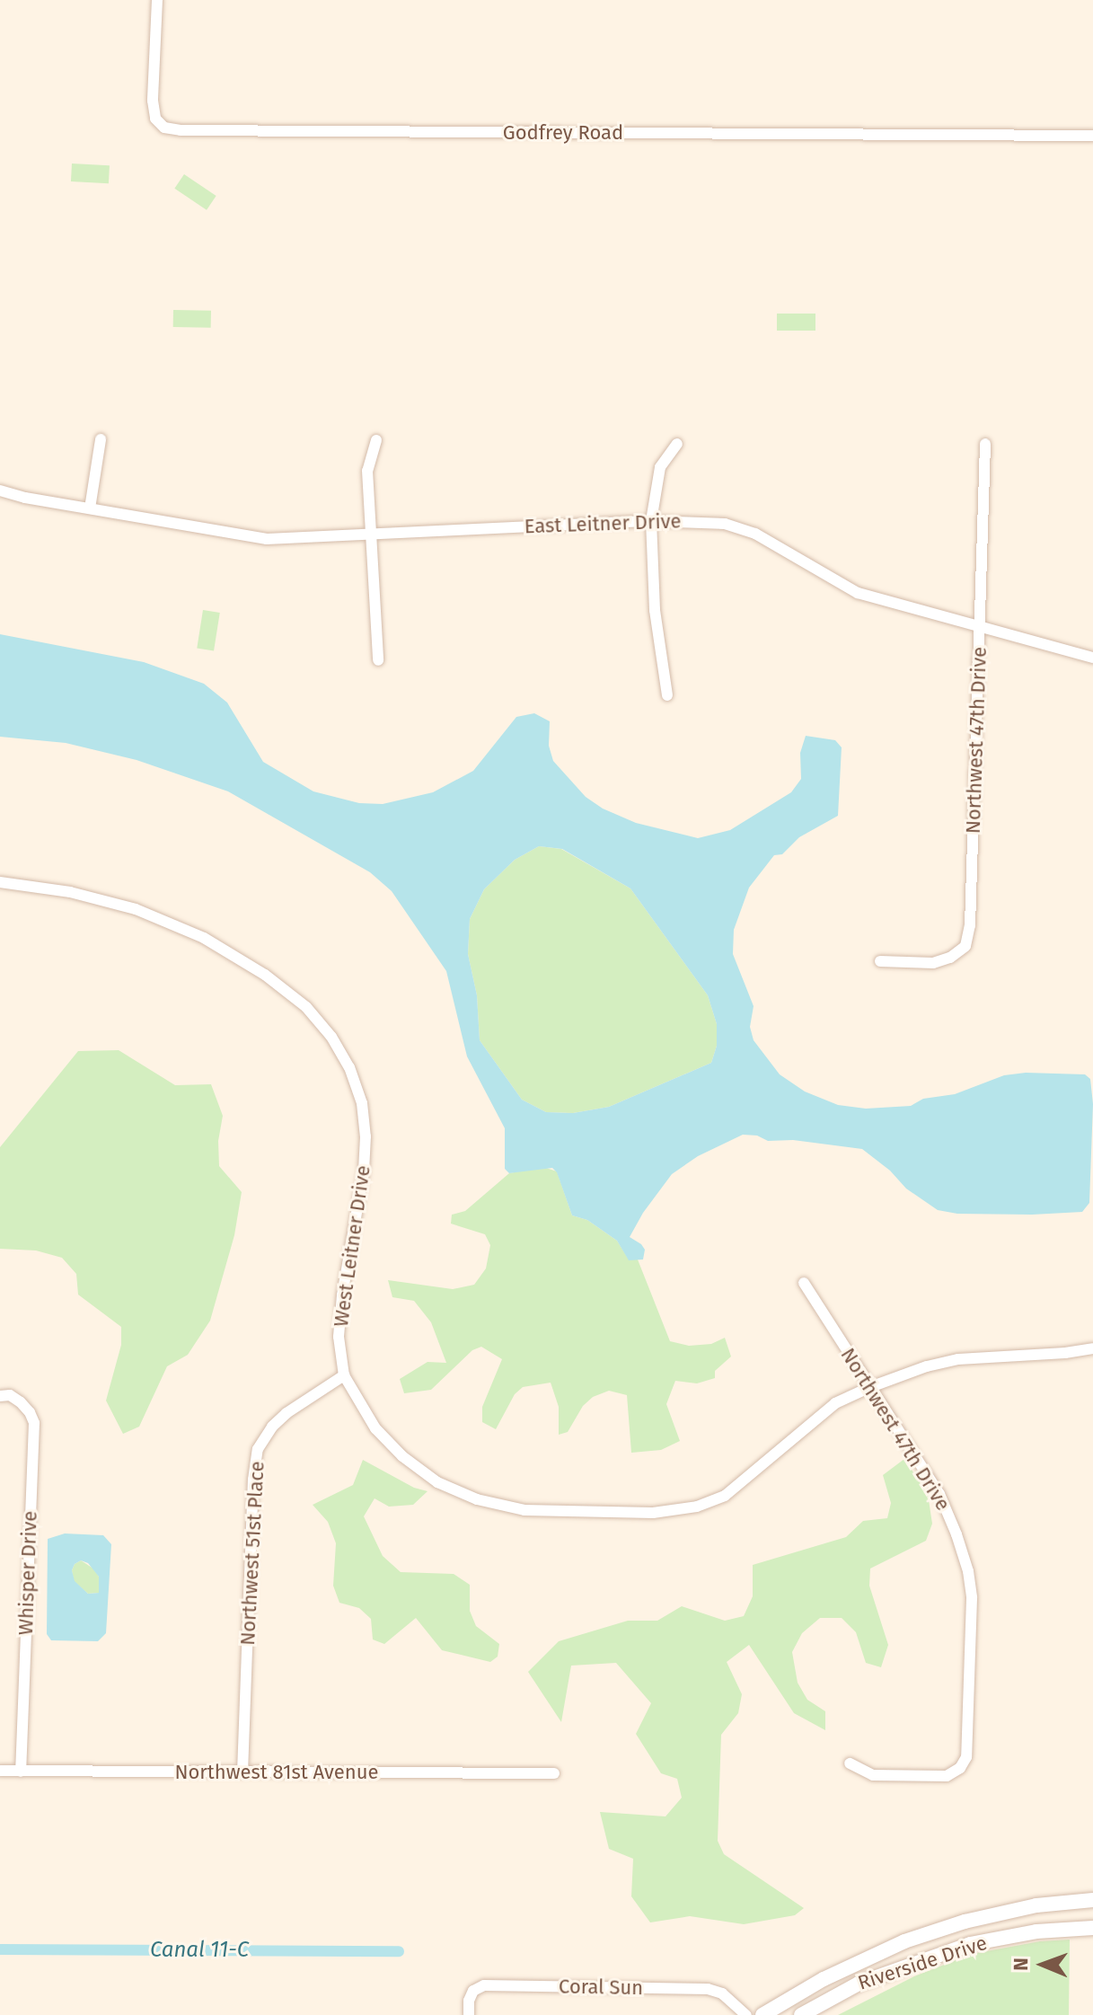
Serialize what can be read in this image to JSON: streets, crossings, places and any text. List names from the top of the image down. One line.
{"streets":{"street":["Godfrey Road","East Leitner Drive","Northwest 47th Drive","West Leitner Drive","Northwest 51st Place","Whisper Drive","Northwest 81st Avenue","Riverside Drive","Coral Sun"]},"crossings":[["East Leitner Drive","Northwest 47th Drive"],["Northwest 47th Drive","West Leitner Drive"],["West Leitner Drive","Northwest 51st Place"],["Northwest 51st Place","Northwest 81st Avenue"],["Whisper Drive","Northwest 81st Avenue"]],"water":["Canal 11-C"],"north":"left"}
